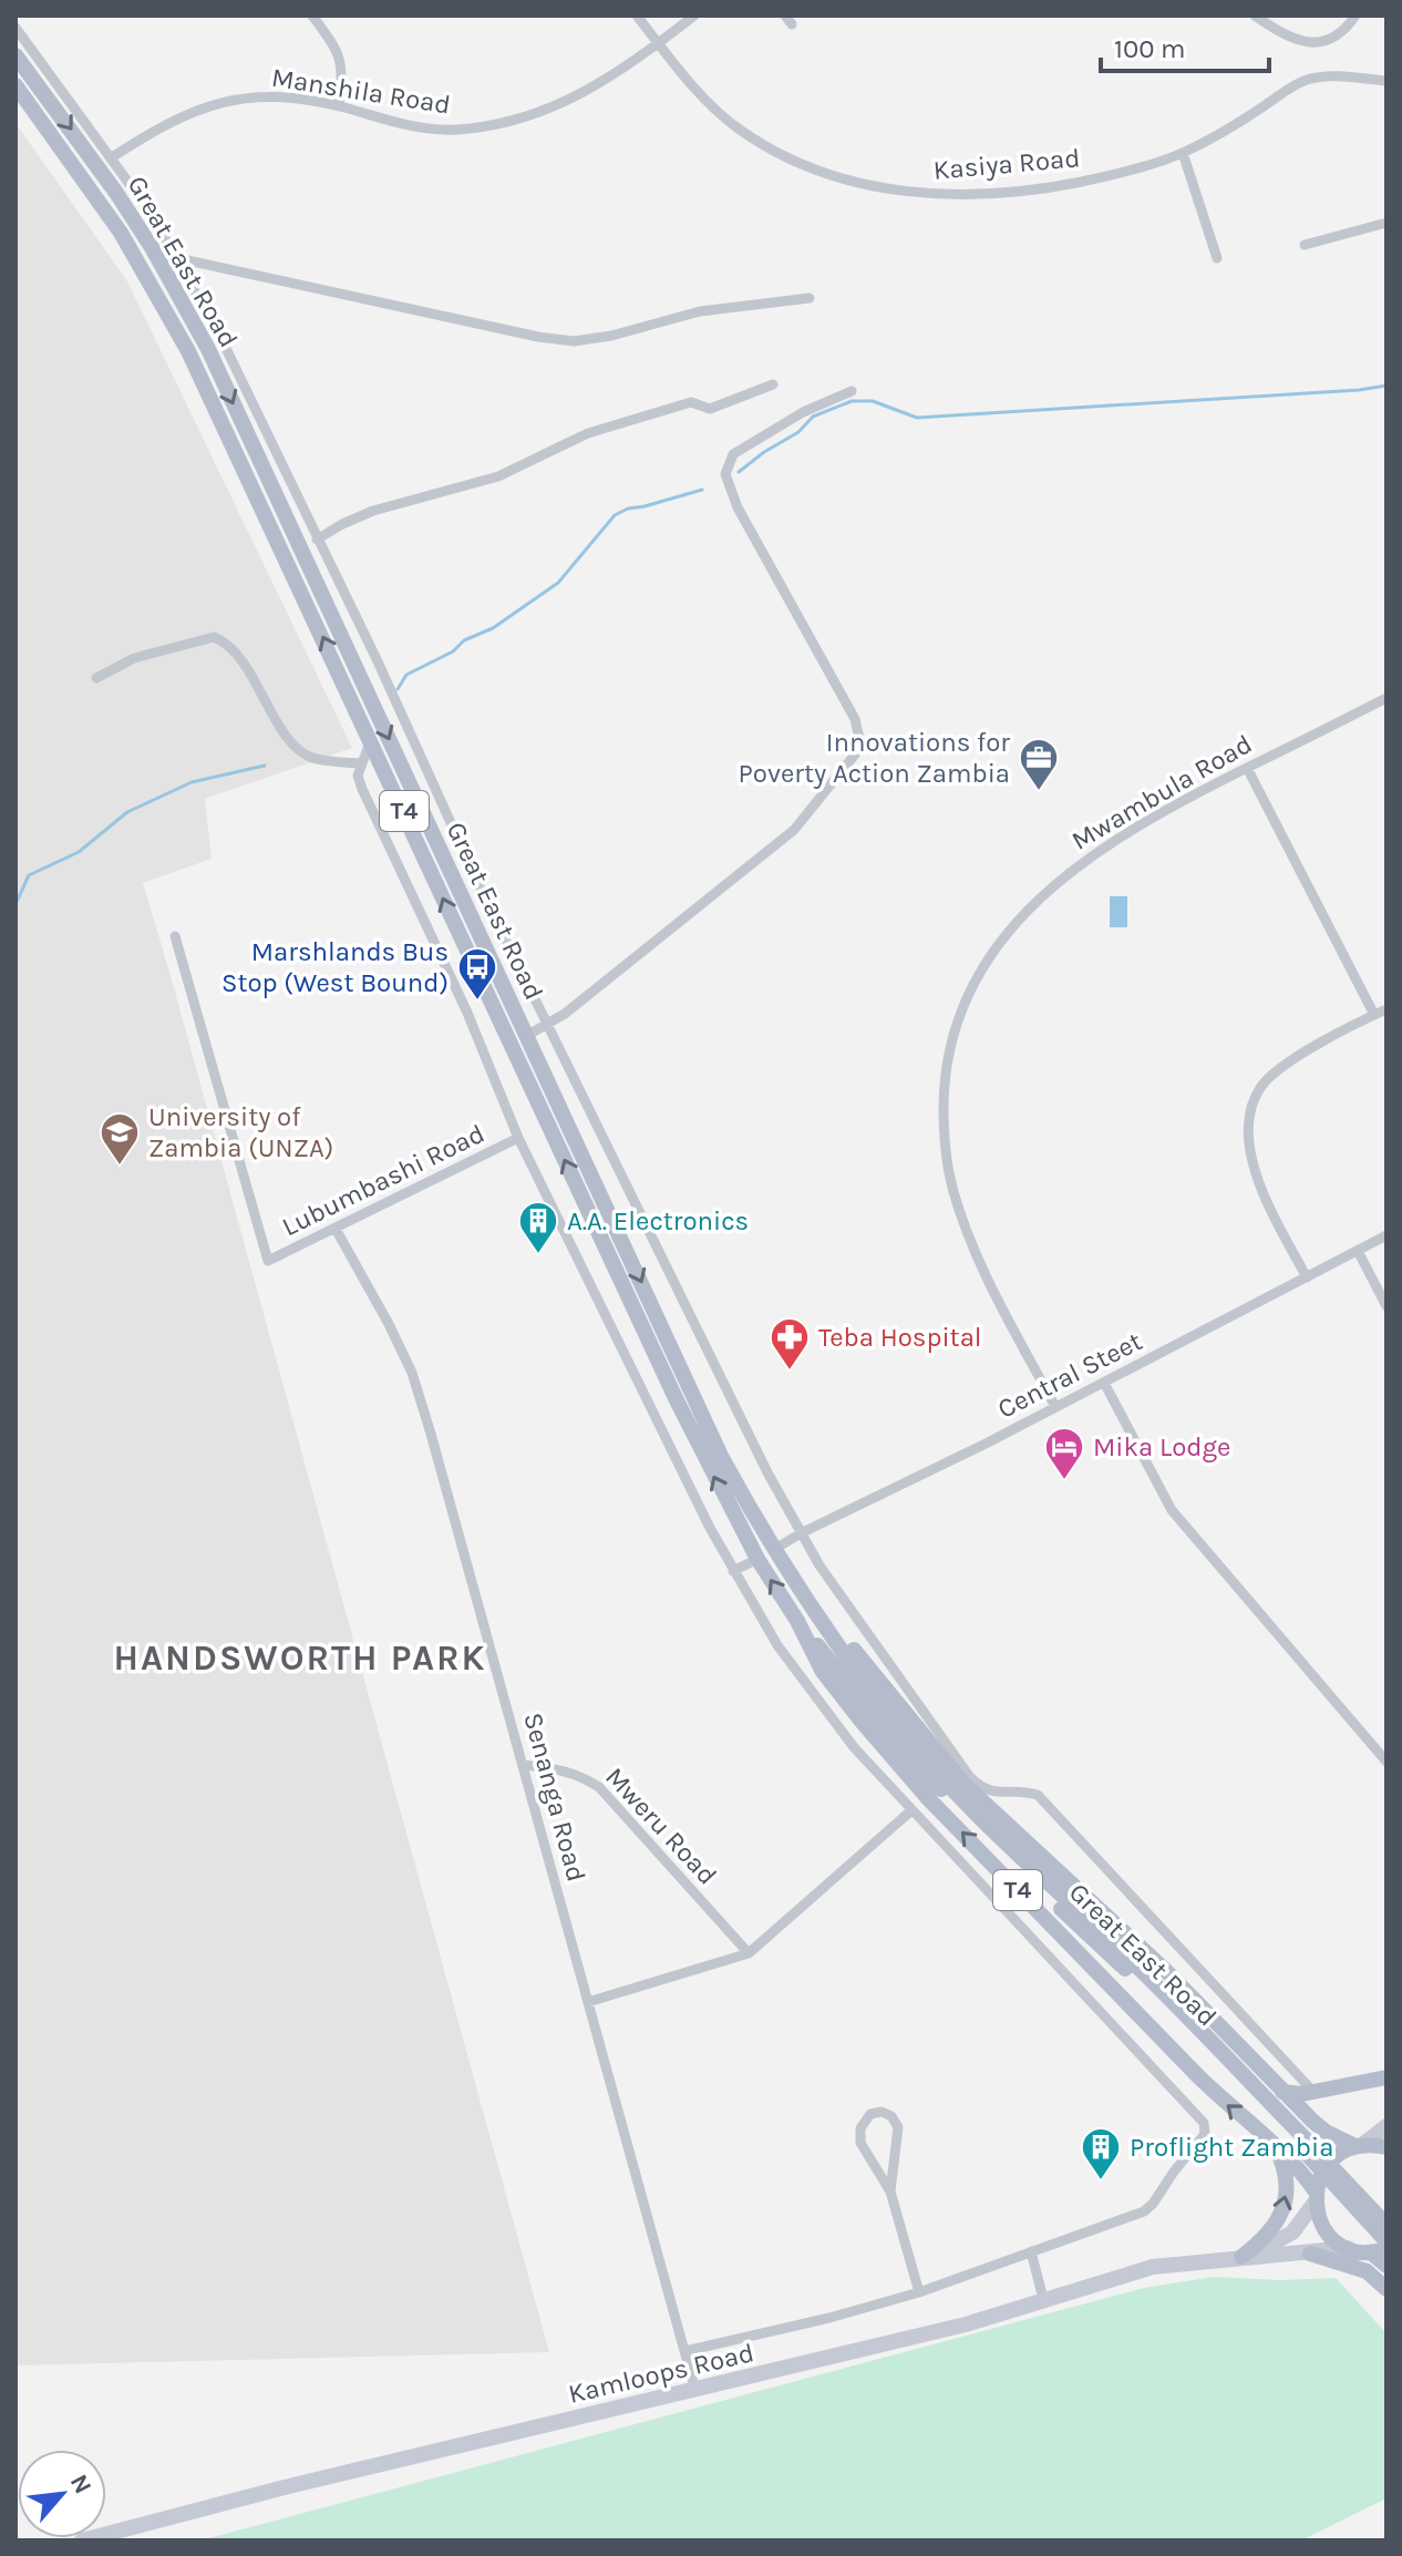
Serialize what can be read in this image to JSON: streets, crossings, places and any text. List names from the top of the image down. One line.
{"streets":{"main road":["Great East Road","T4","Kamloops Road"],"street":["Manshila Road","Kasiya Road","Mwambula Road","Lubumbashi Road","Central Steet","Senanga Road","Mweru Road"]},"crossings":[["Manshila Road","Kasiya Road"],["Great East Road","Central Steet"],["Great East Road","Kamloops Road"],["Mwambula Road","Central Steet"],["Lubumbashi Road","Senanga Road"],["Senanga Road","Mweru Road"],["Senanga Road","Kamloops Road"]],"districts":["HANDSWORTH PARK"],"places":{"office":["Innovations for Poverty Action Zambia"],"bus stop":["Marshlands Bus Stop (West Bound)"],"school or university":["University of Zambia (UNZA)"],"building":["A.A. Electronics","Proflight Zambia"],"pharmacy":["Teba Hospital"],"hotel":["Mika Lodge"]},"scale_bar":"100 m","north":"top right"}
